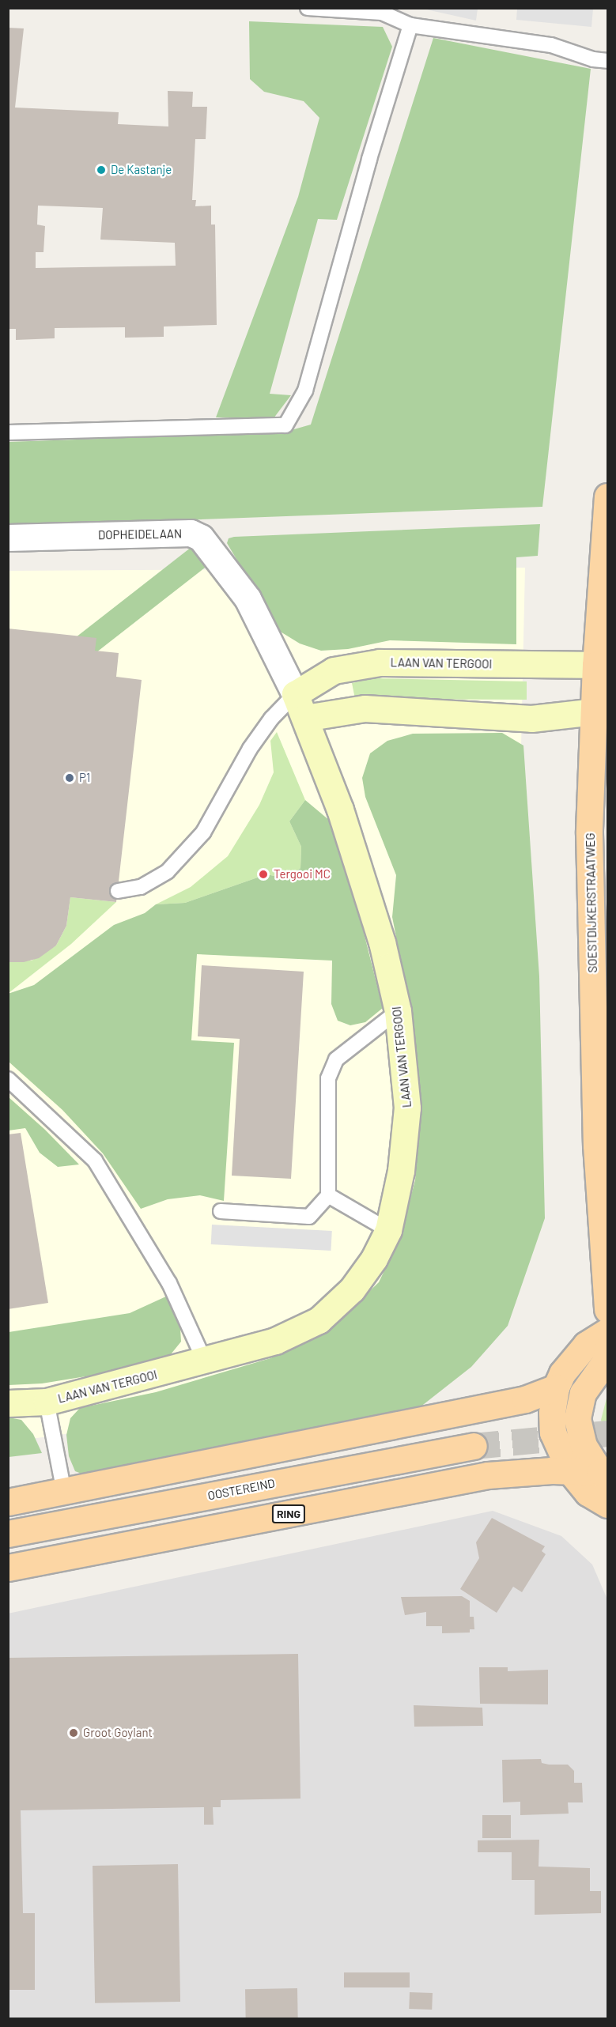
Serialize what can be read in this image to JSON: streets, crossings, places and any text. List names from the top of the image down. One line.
{"streets":{"main road":["SOESTDIJKERSTRAATWEG","OOSTEREIND","RING"],"street":["DOPHEIDELAAN","LAAN VAN TERGOOI"]},"crossings":[["DOPHEIDELAAN","LAAN VAN TERGOOI"],["LAAN VAN TERGOOI","SOESTDIJKERSTRAATWEG"]],"places":["De Kastanje","P1","Tergooi MC","Groot Goylant"]}
